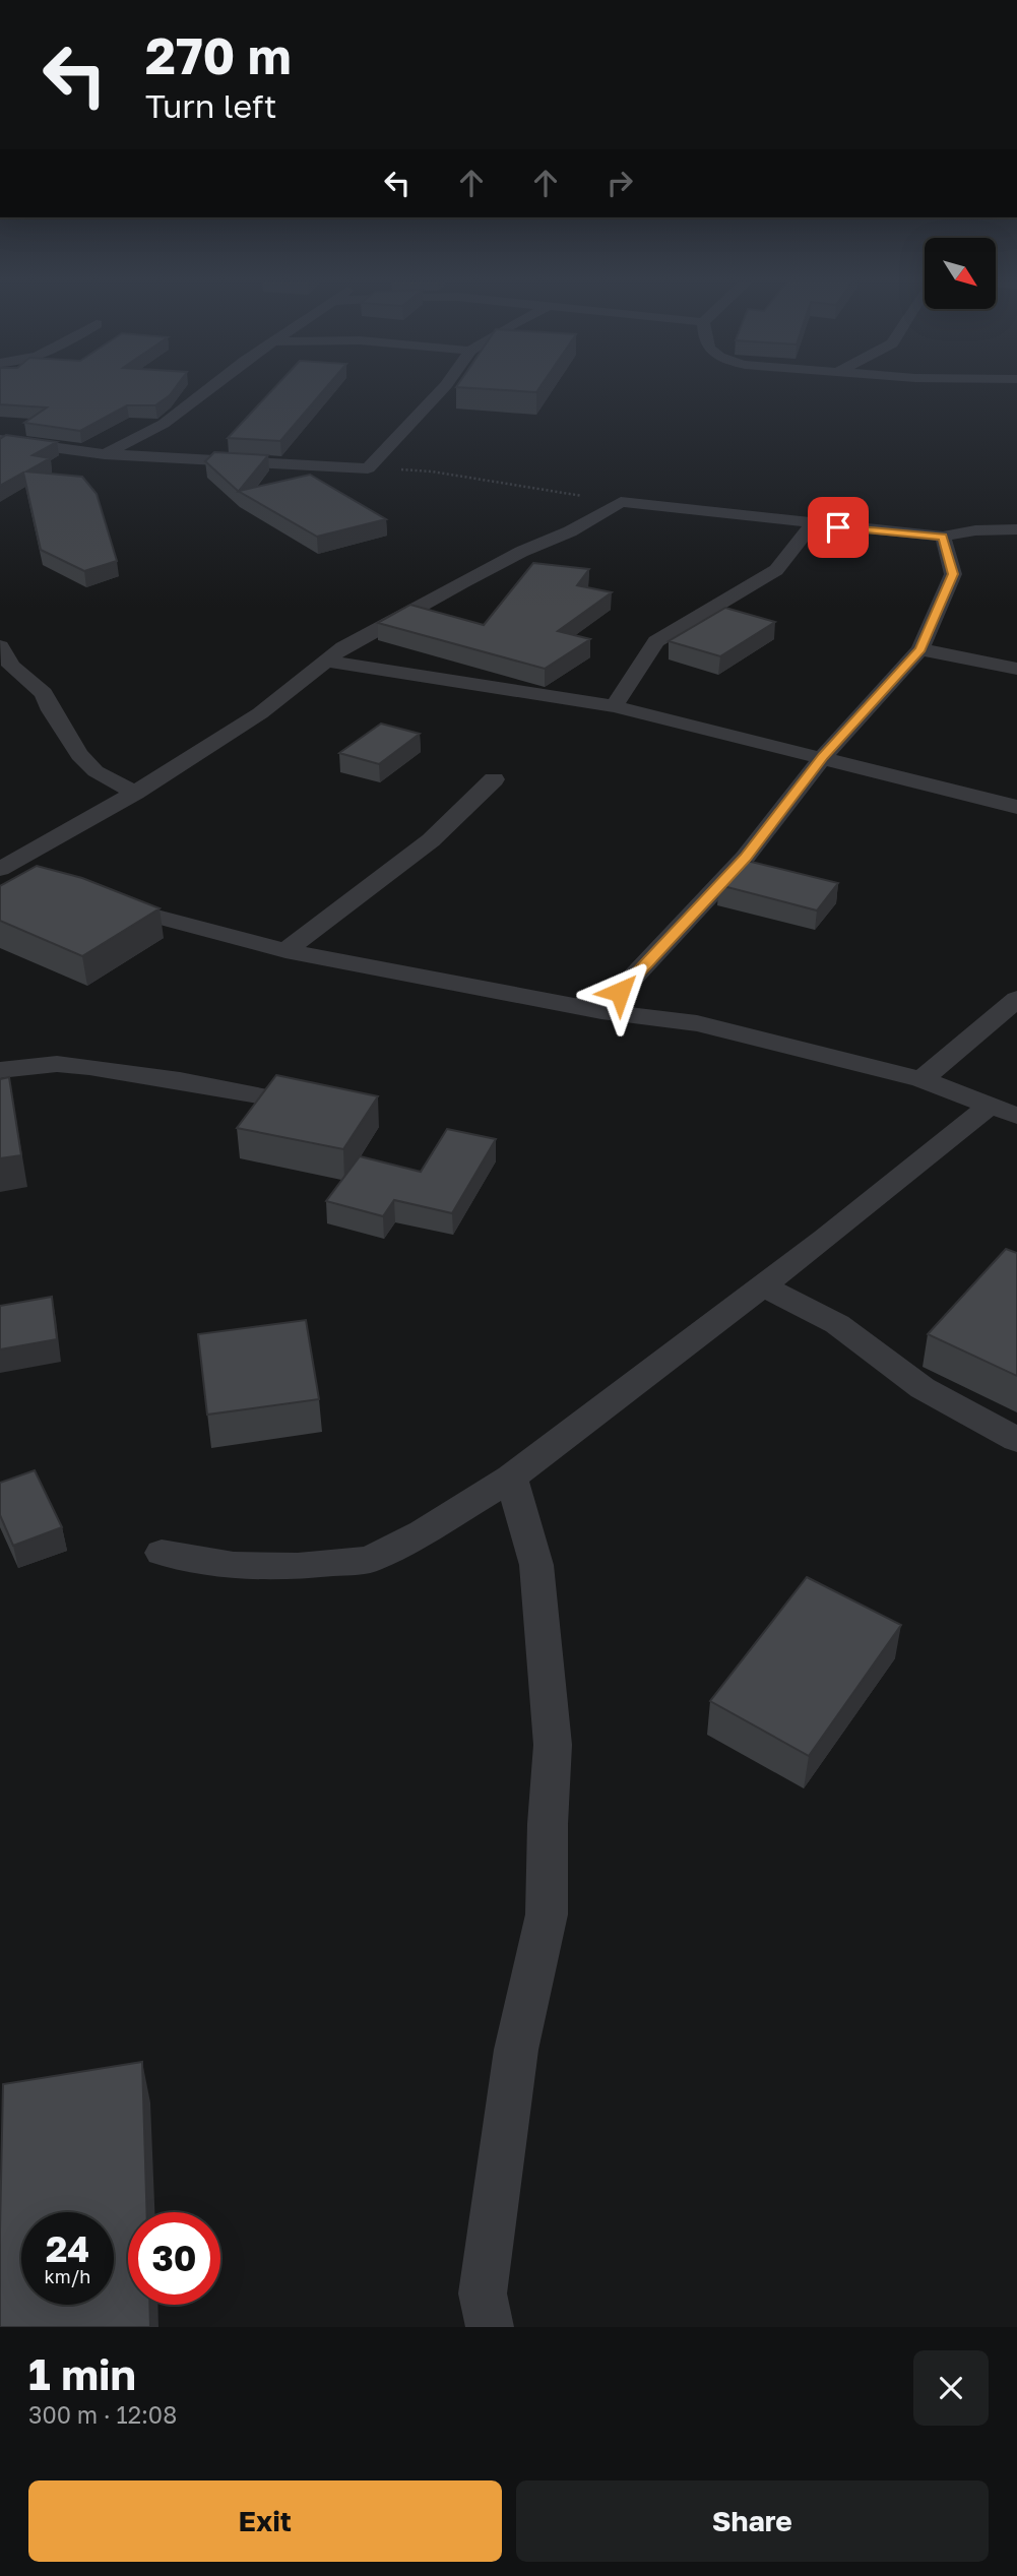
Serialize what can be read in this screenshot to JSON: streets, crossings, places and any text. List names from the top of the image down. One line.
{"north":"bottom right","page":{"turn":["270 m","Turn left"],"speed":"24 km/h","limit":"30","heading":["1 min","300 m · 12:08"],"buttons":["Exit","Share"]}}
